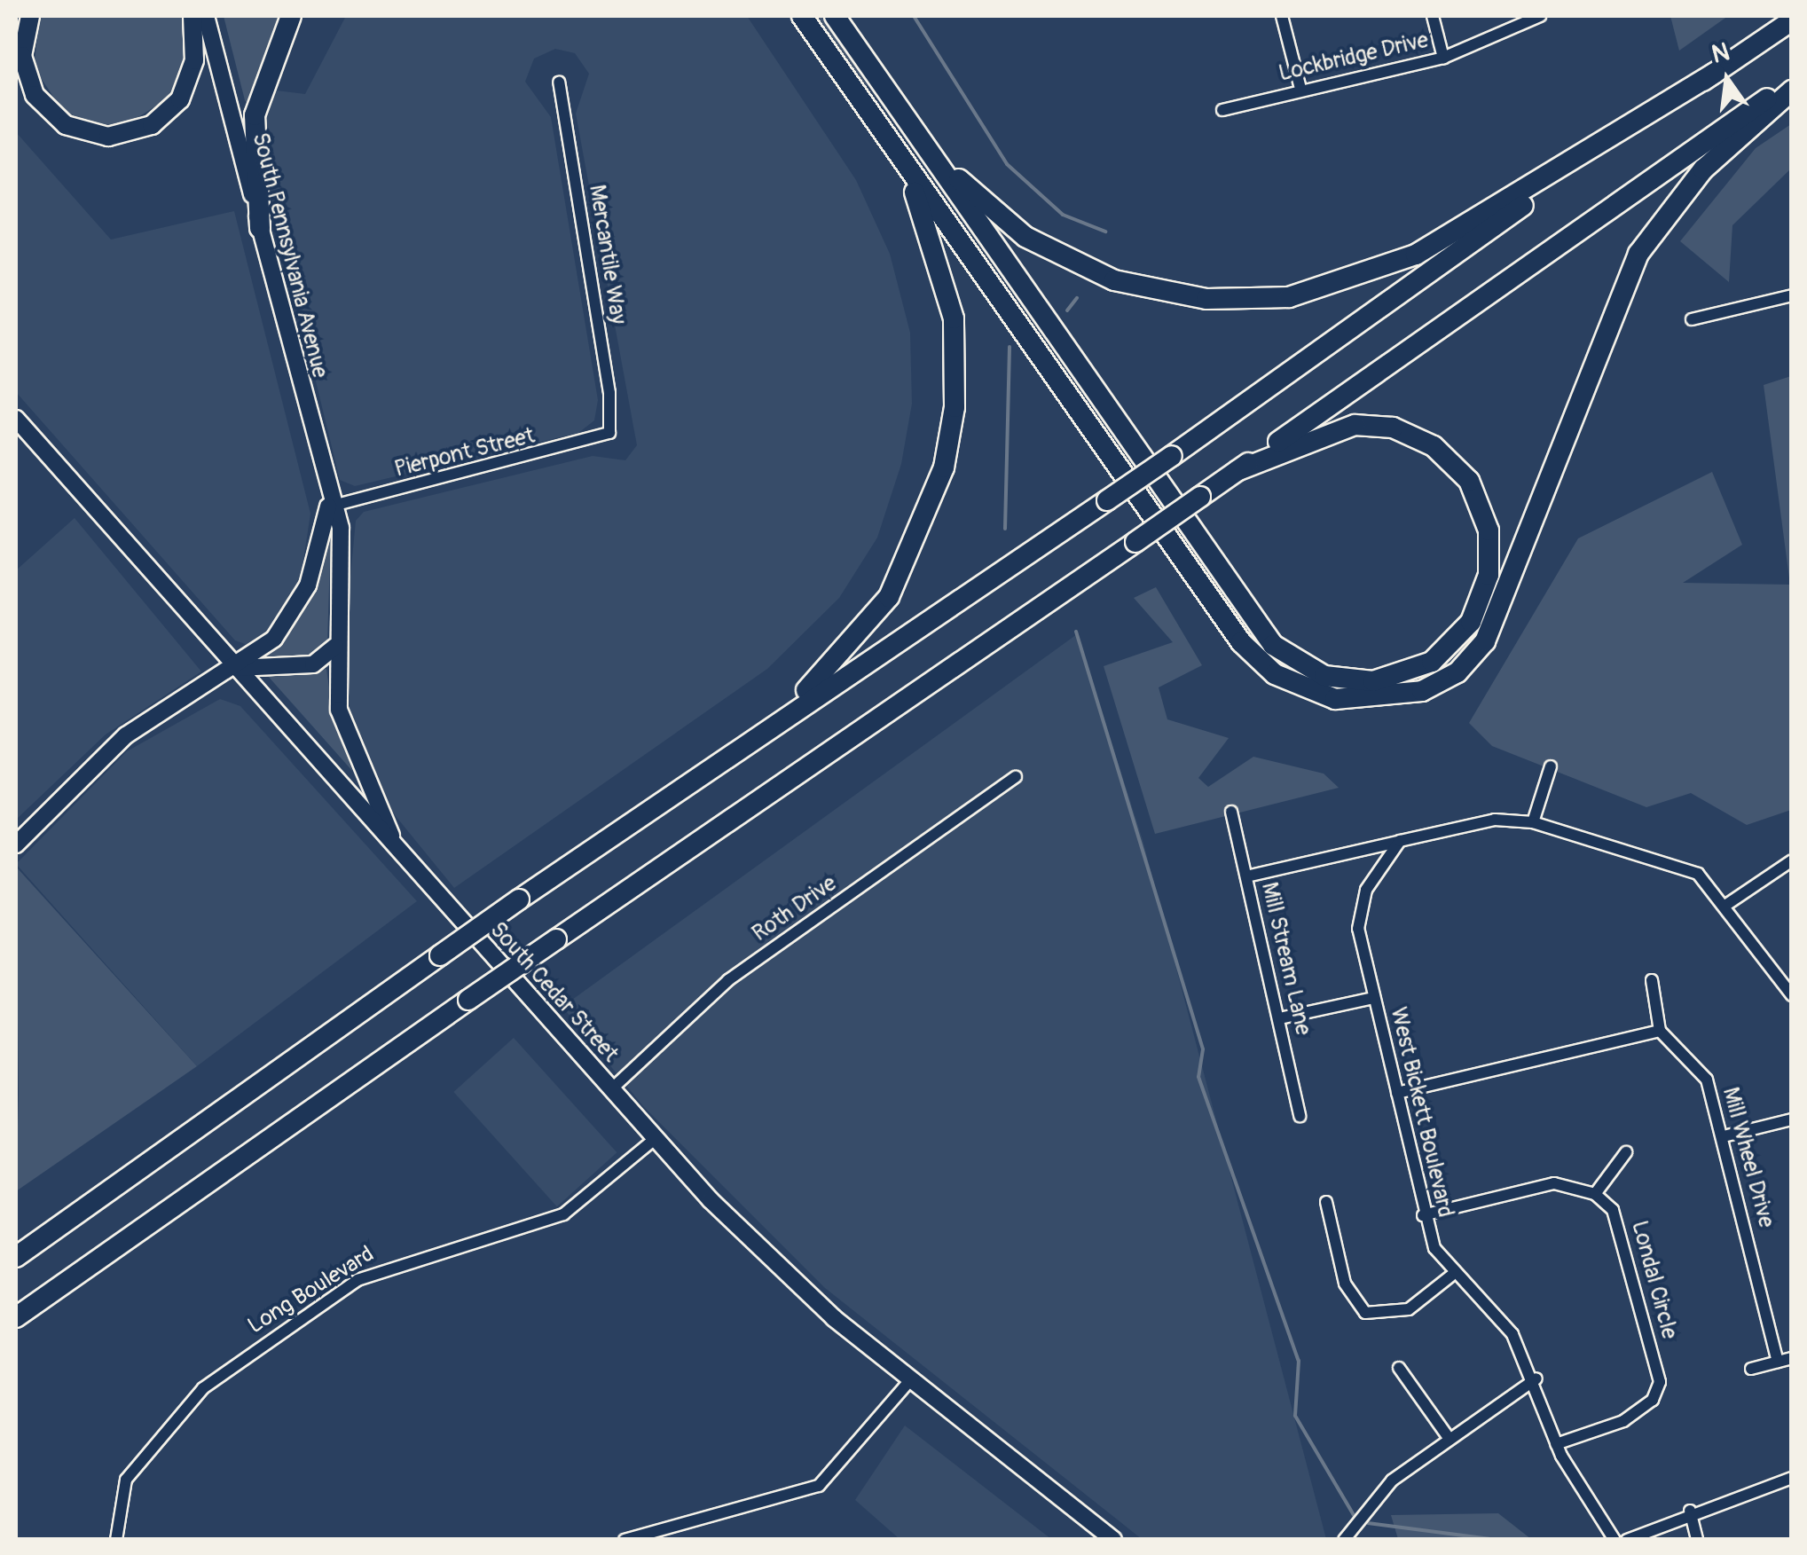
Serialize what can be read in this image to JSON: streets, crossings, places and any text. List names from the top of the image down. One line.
{"streets":{"main road":["South Pennsylvania Avenue","South Cedar Street"],"street":["Lockbridge Drive","Mercantile Way","Pierpont Street","Roth Drive","Mill Stream Lane","West Bickett Boulevard","Mill Wheel Drive","Londal Circle","Long Boulevard"]},"crossings":[["Mercantile Way","Pierpont Street"],["South Pennsylvania Avenue","Pierpont Street"],["South Pennsylvania Avenue","South Cedar Street"],["Roth Drive","South Cedar Street"],["South Cedar Street","Long Boulevard"],["West Bickett Boulevard","Londal Circle"]],"north":"top"}
